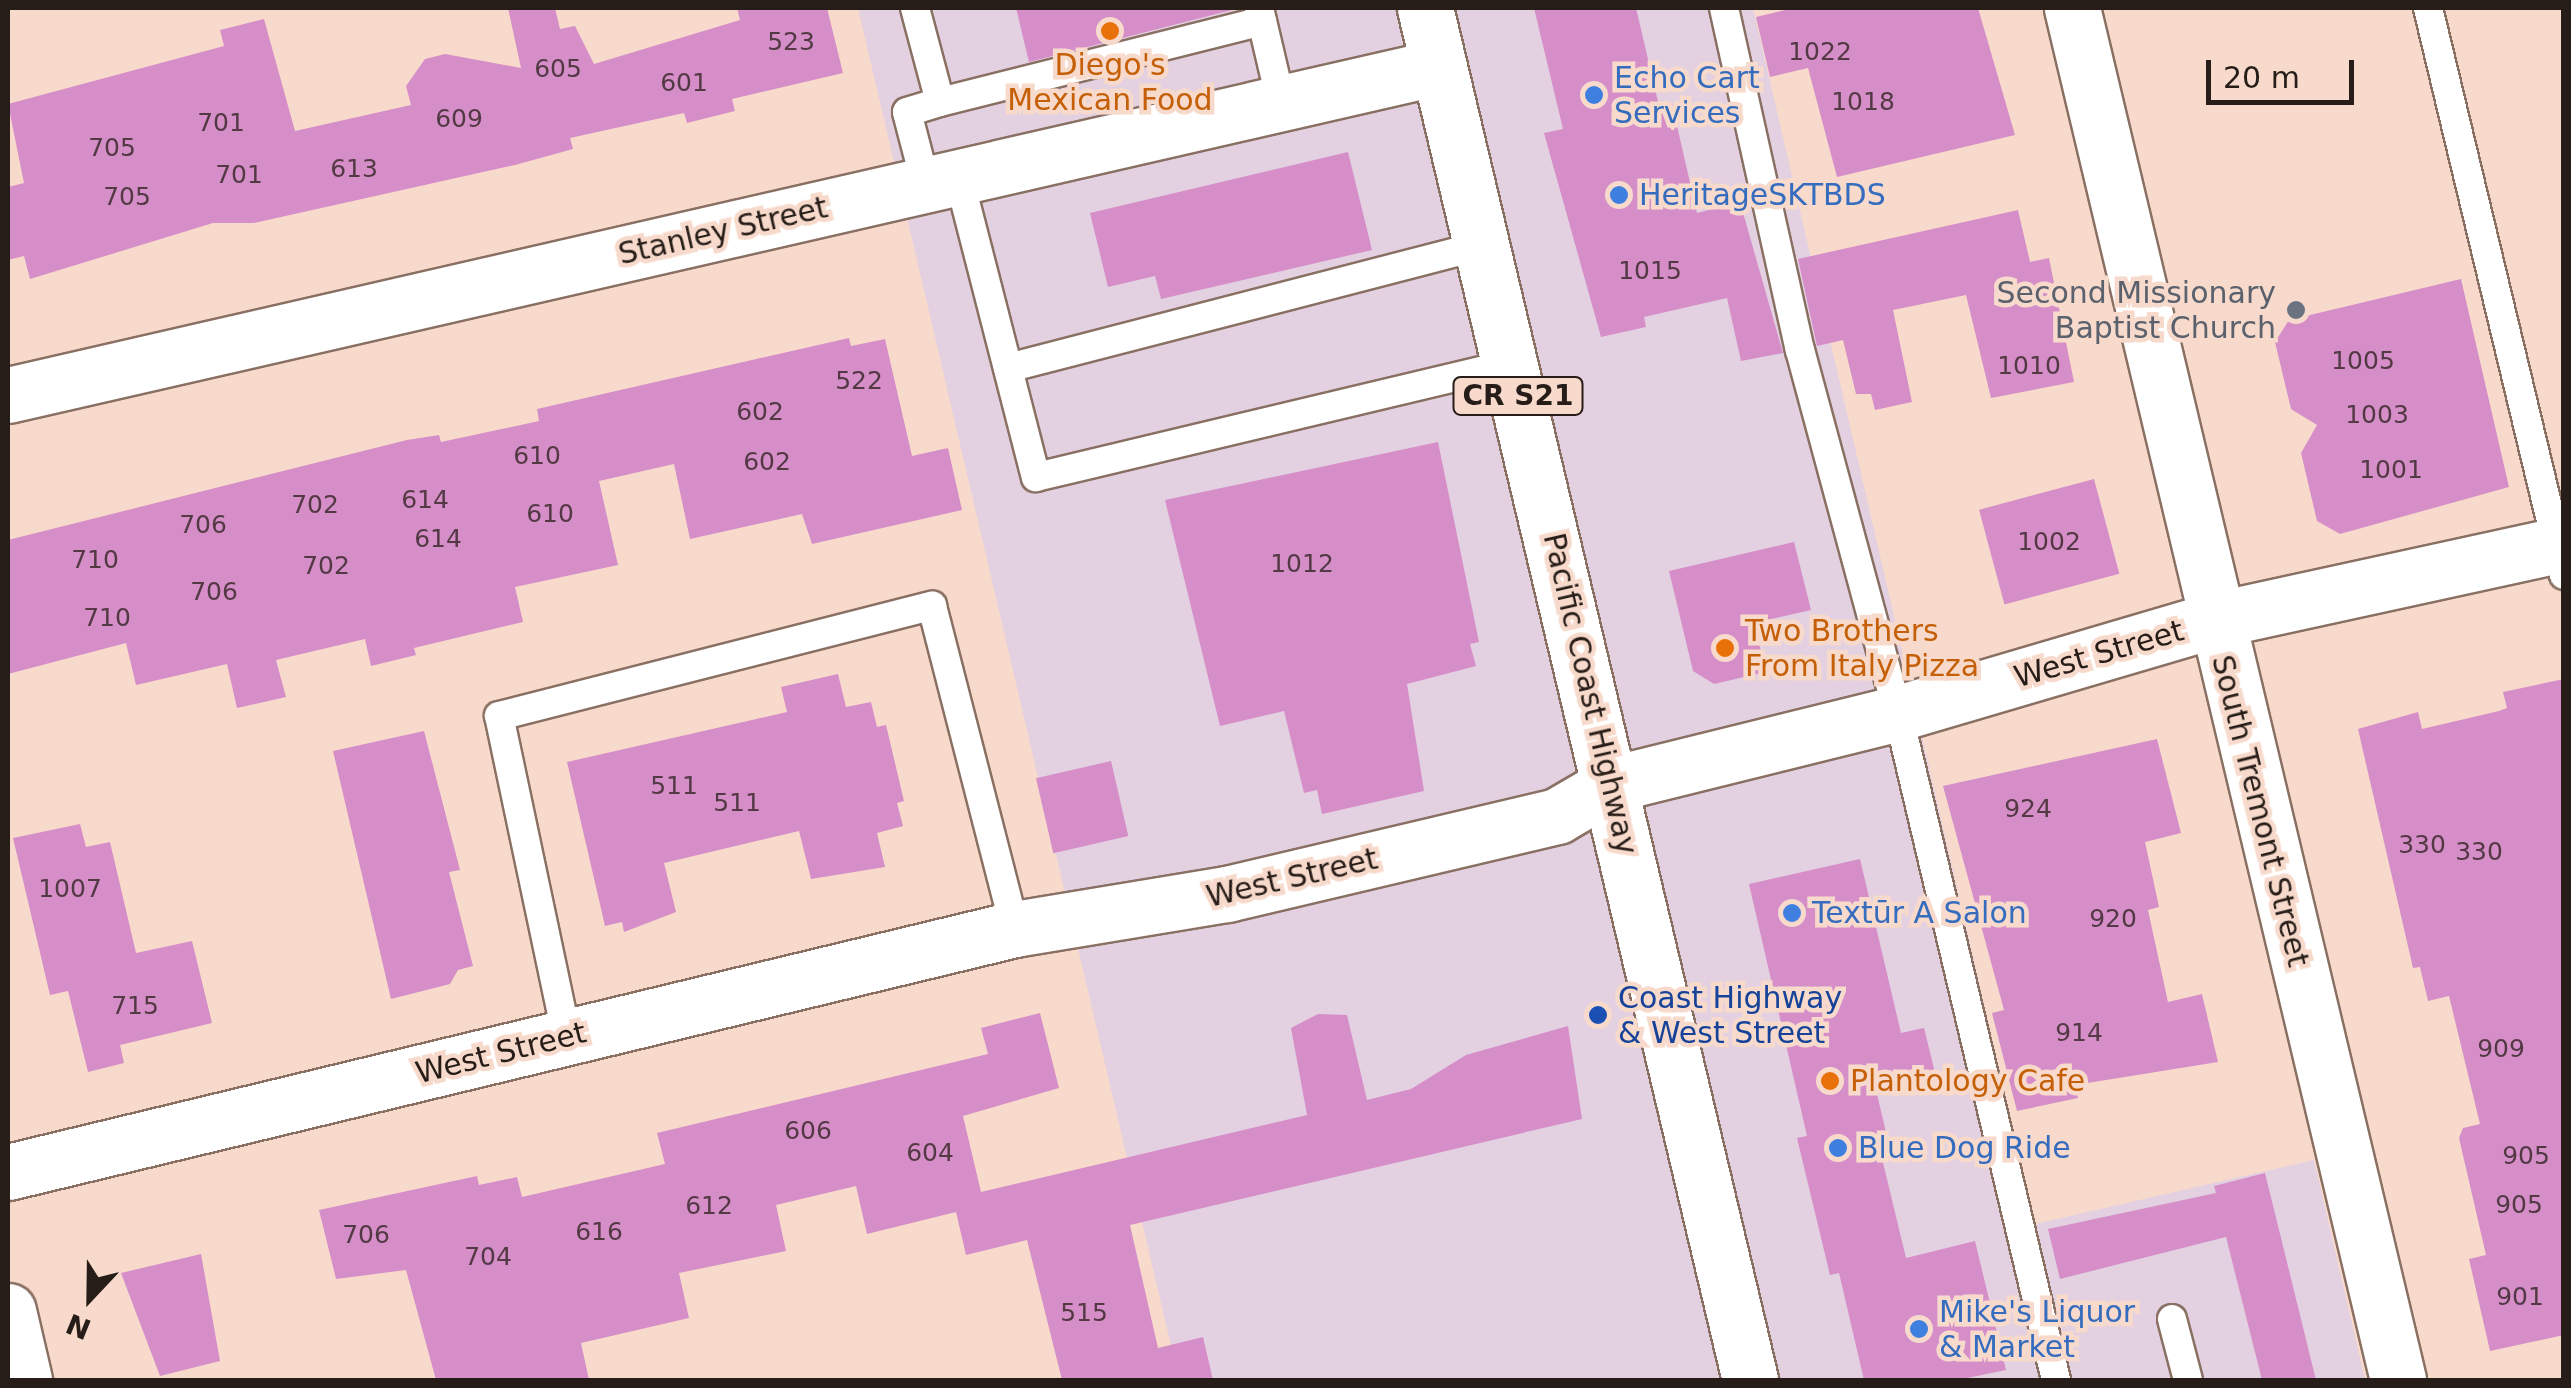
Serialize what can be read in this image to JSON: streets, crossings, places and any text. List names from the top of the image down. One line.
{"streets":{"street":["Stanley Street","CR S21","West Street","Pacific Coast Highway","South Tremont Street"]},"crossings":[["Stanley Street","Pacific Coast Highway"],["West Street","Pacific Coast Highway"],["West Street","South Tremont Street"]],"places":["Diego's Mexican Food","Echo Cart Services","HeritageSKTBDS","Second Missionary Baptist Church","Two Brothers From Italy Pizza","Textūr A Salon","Coast Highway & West Street","Plantology Cafe","Blue Dog Ride","Mike's Liquor & Market"],"house_numbers":["523","1022","605","601","1018","609","701","705","613","701","705","1015","1005","1010","522","602","1003","610","602","1001","614","702","610","706","614","1002","710","1012","702","706","710","511","511","924","330","330","1007","920","715","914","909","606","604","905","905","612","616","706","704","901","515"],"scale_bar":"20 m","north":"bottom"}
